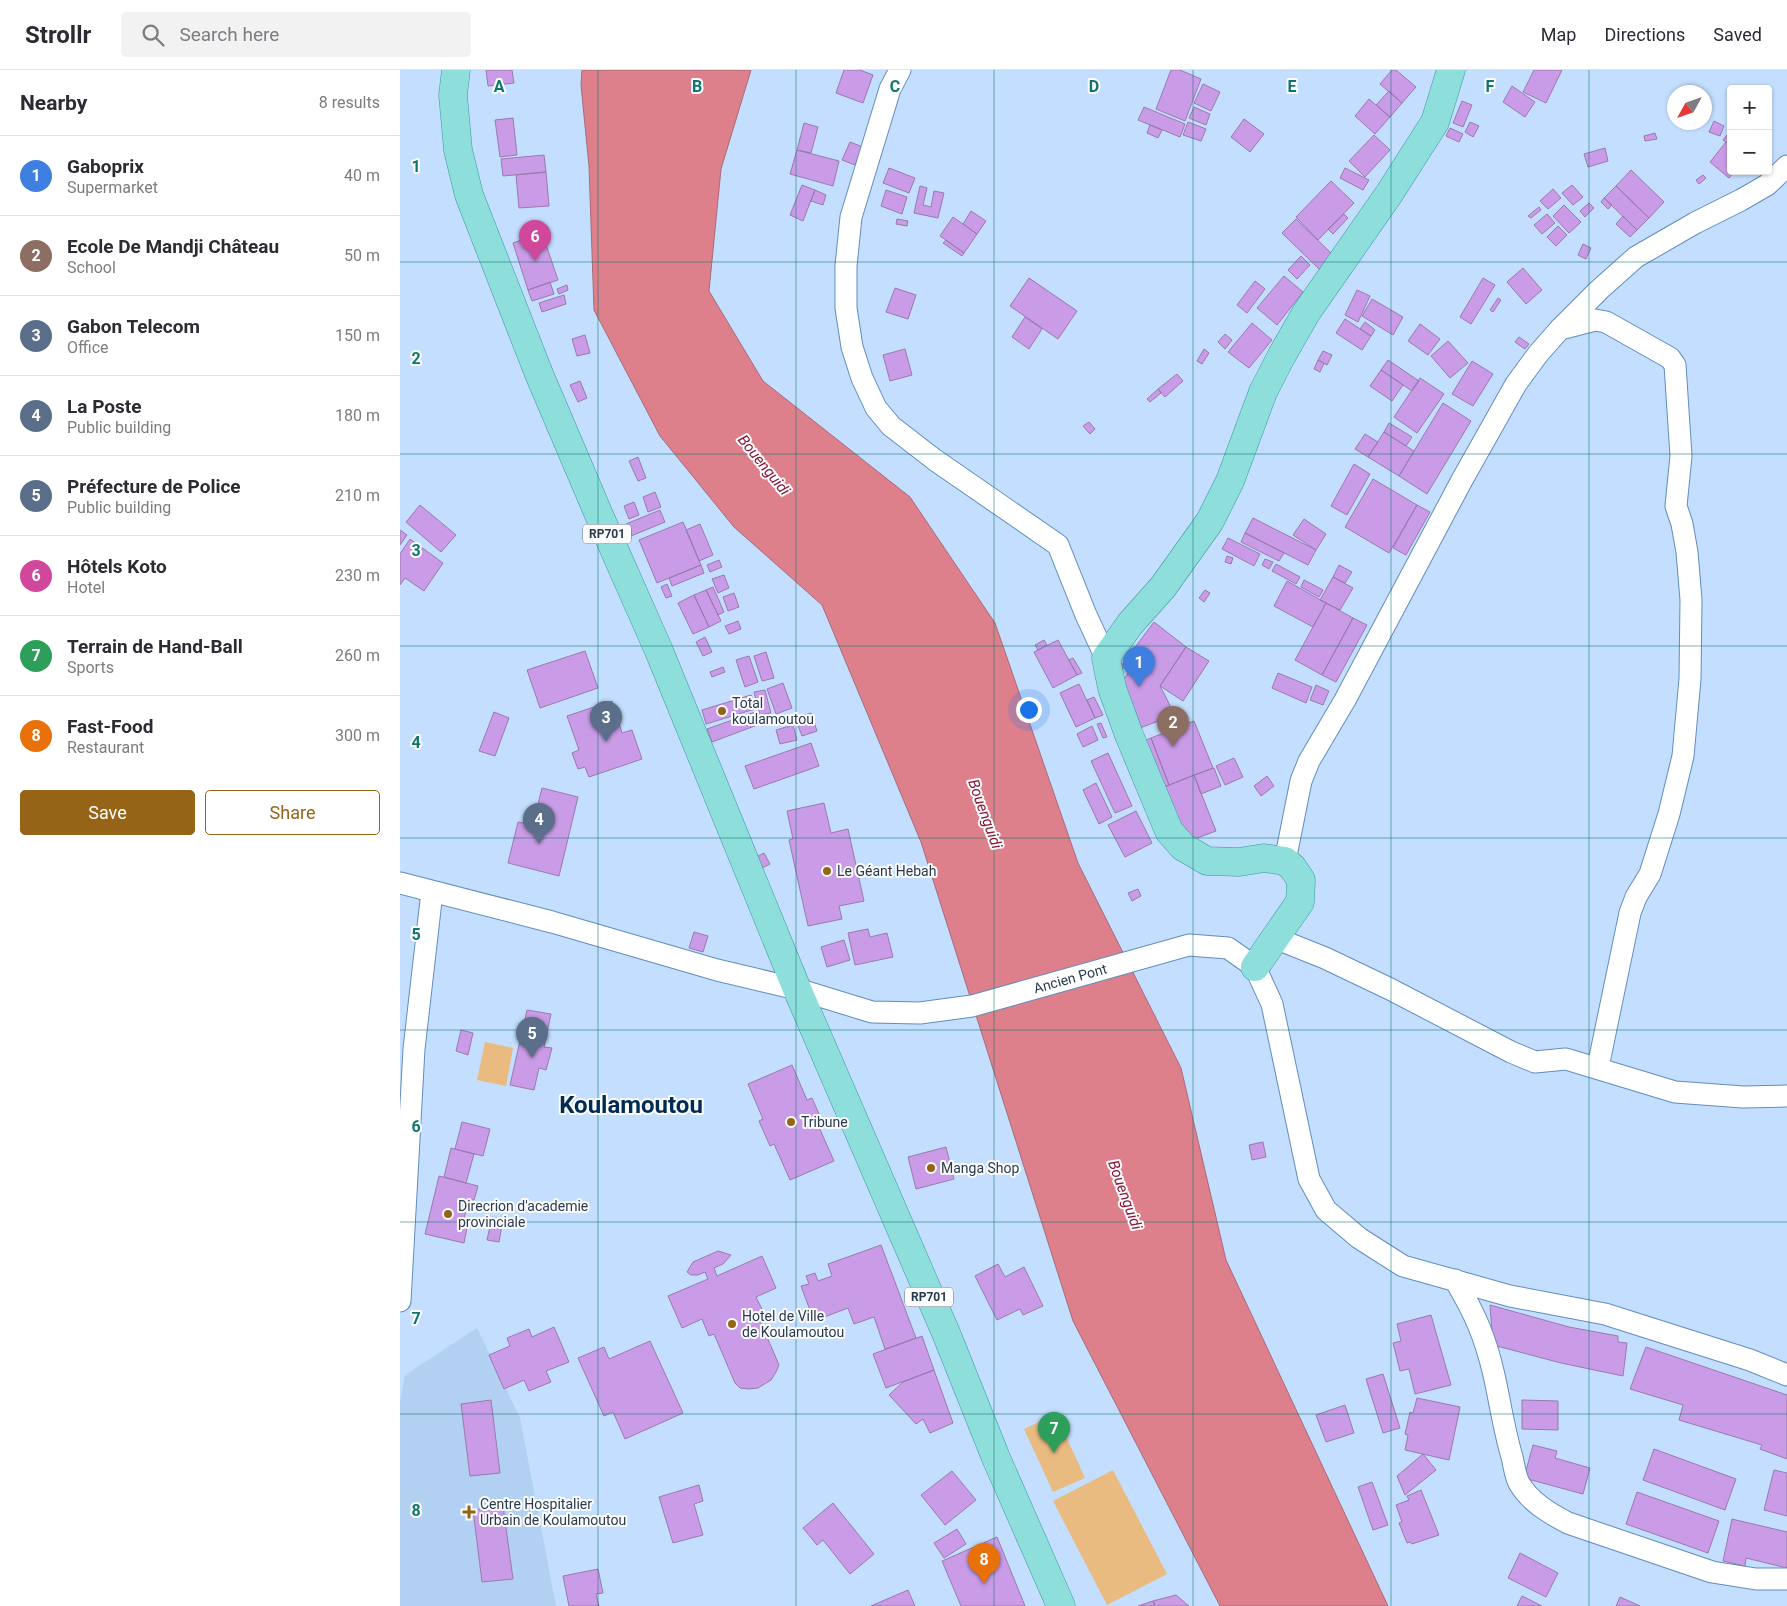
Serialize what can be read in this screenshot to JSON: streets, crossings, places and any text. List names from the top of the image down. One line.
{"streets":{"main road":["RP701"],"street":["Ancien Pont"]},"crossings":[["RP701","Ancien Pont"]],"districts":["Koulamoutou"],"water":["Bouenguidi"],"places":{"other":["Total koulamoutou","Le Géant Hebah","Tribune","Manga Shop","Direcrion d'academie provinciale","Hotel de Ville de Koulamoutou"],"health":["Centre Hospitalier Urbain de Koulamoutou"]},"north":"bottom left","page":{"header":"Strollr","search":"Search here","nav":["Map","Directions","Saved"],"heading":["Nearby","8 results"],"map_buttons":["+","−"],"list":[{"mark":"1","name":"Gaboprix","note":"Supermarket","value":"40 m"},{"mark":"2","name":"Ecole De Mandji Château","note":"School","value":"50 m"},{"mark":"3","name":"Gabon Telecom","note":"Office","value":"150 m"},{"mark":"4","name":"La Poste","note":"Public building","value":"180 m"},{"mark":"5","name":"Préfecture de Police","note":"Public building","value":"210 m"},{"mark":"6","name":"Hôtels Koto","note":"Hotel","value":"230 m"},{"mark":"7","name":"Terrain de Hand-Ball","note":"Sports","value":"260 m"},{"mark":"8","name":"Fast-Food","note":"Restaurant","value":"300 m"}],"pins":["6","1","3","2","4","5","7","8"],"buttons":["Save","Share"]},"grid":{"columns":["A","B","C","D","E","F"],"rows":["1","2","3","4","5","6","7","8"]}}
